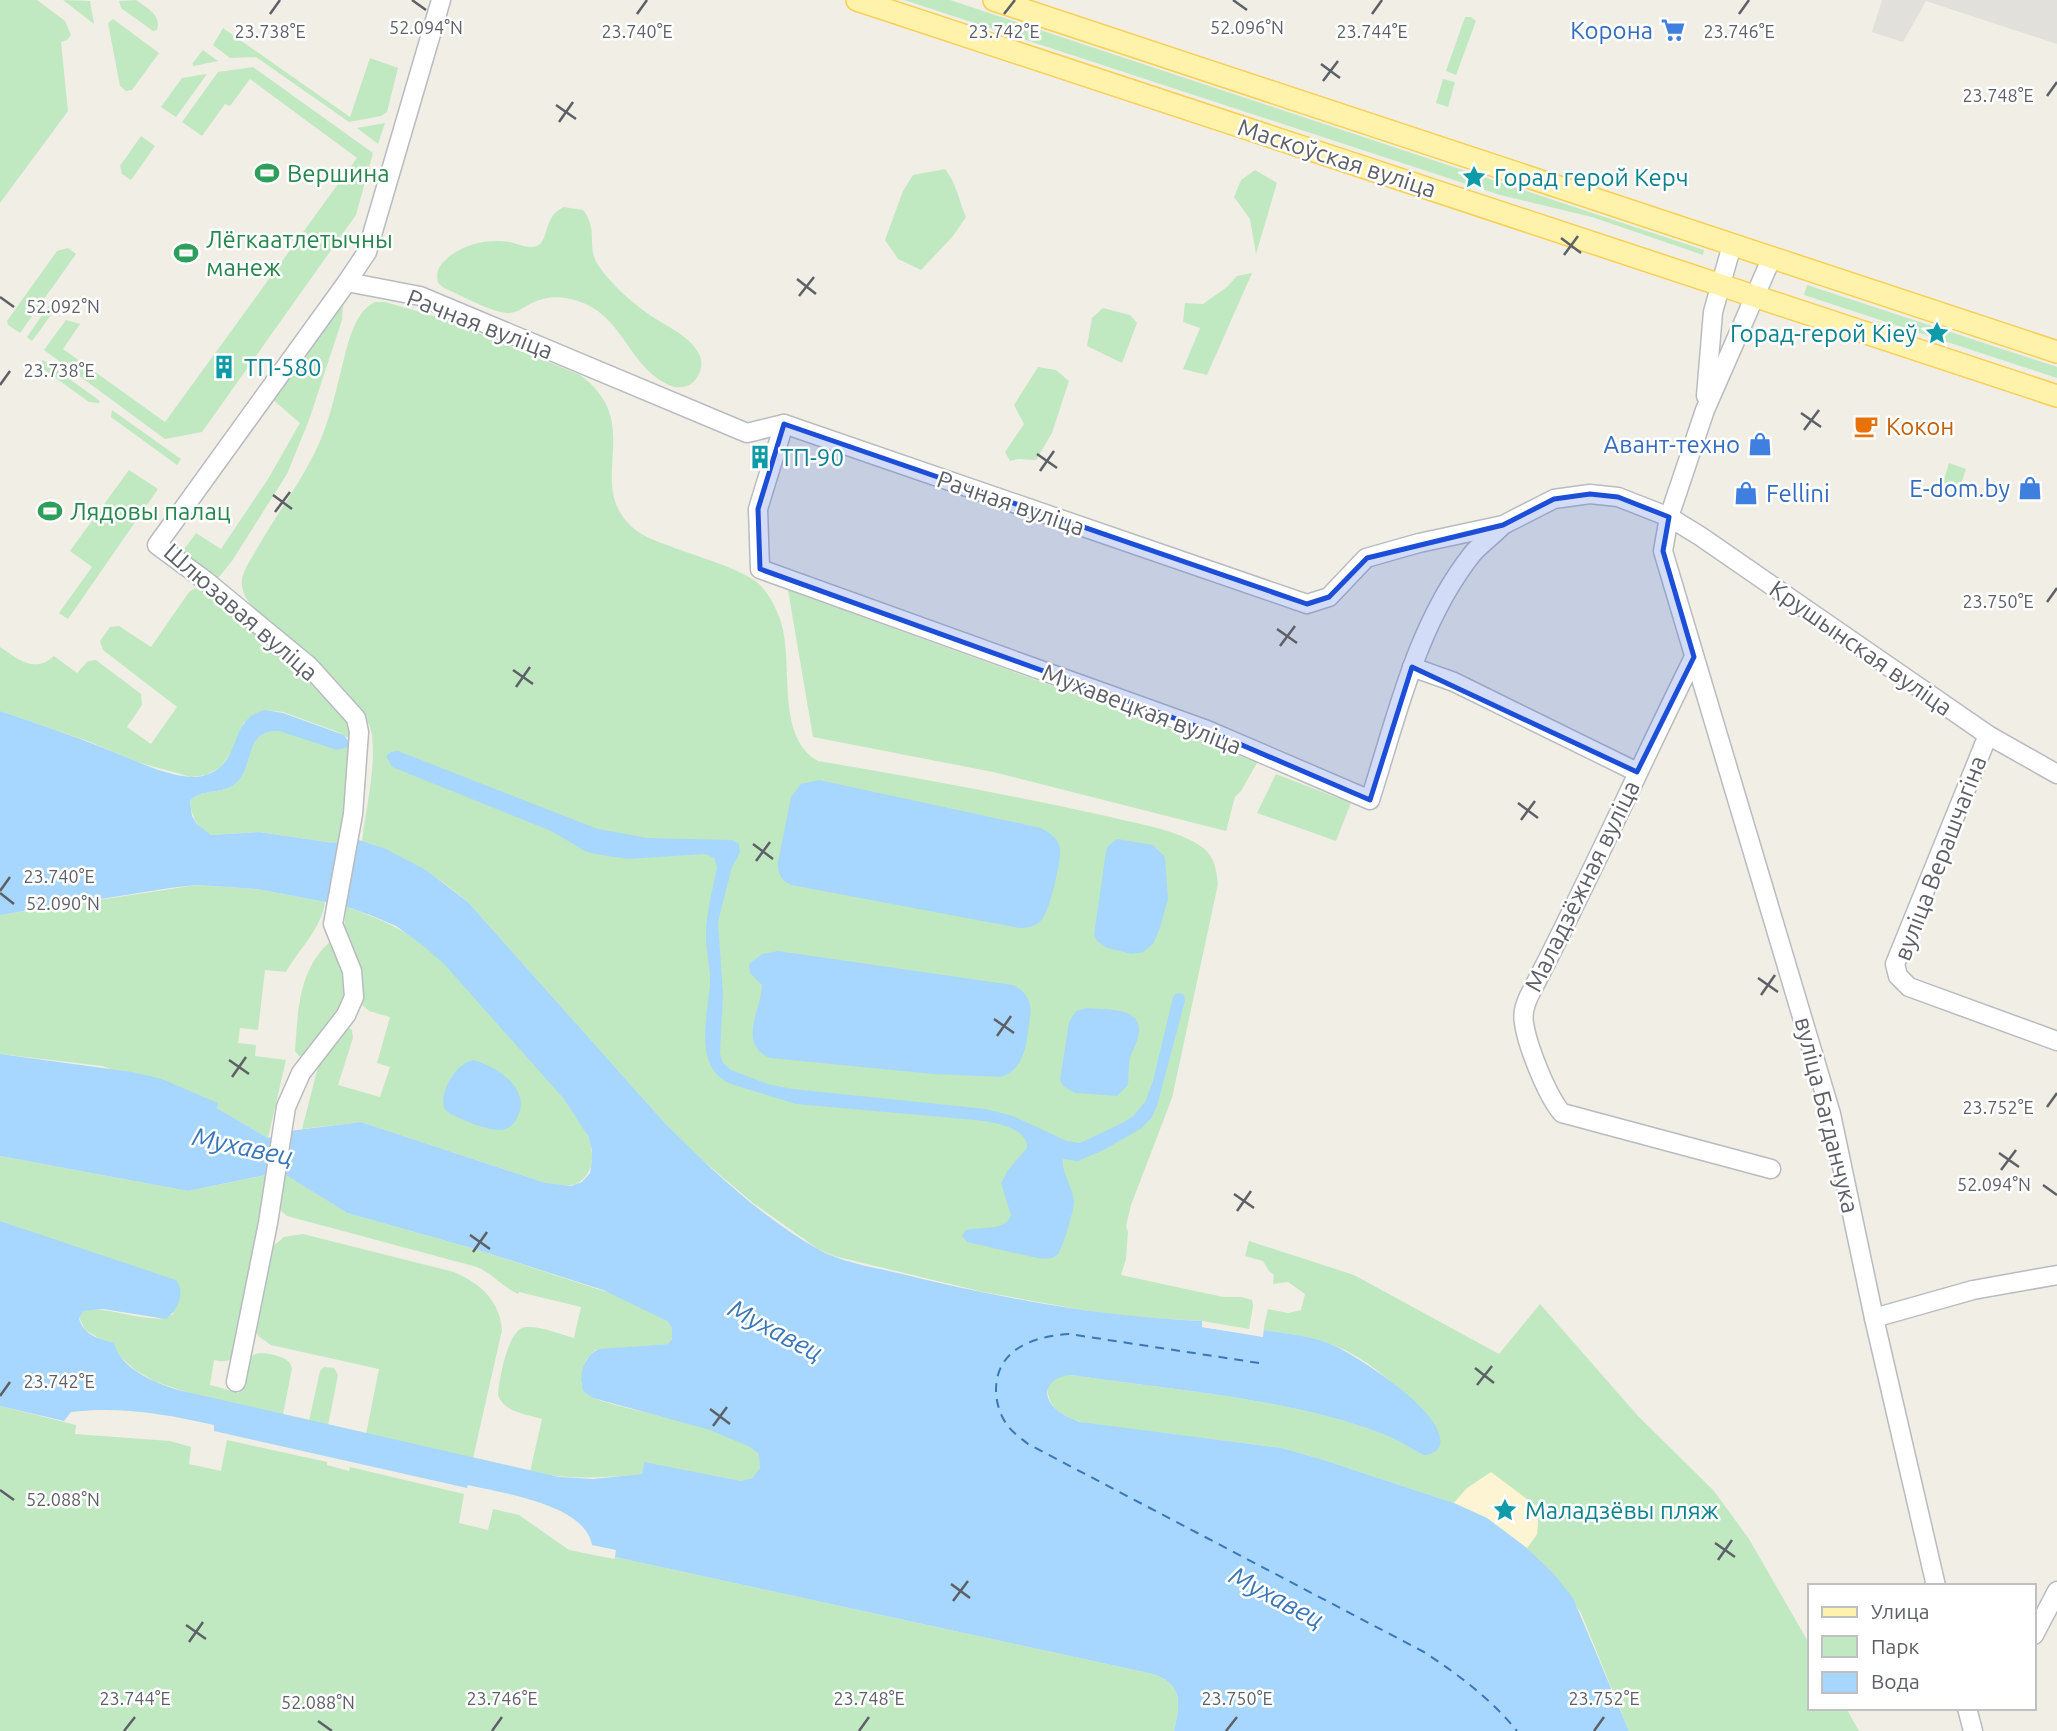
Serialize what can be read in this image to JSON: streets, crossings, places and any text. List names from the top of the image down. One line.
{"streets":{"main road":["Маскоўская вуліца"],"street":["Рачная вуліца","Шлюзавая вуліца","Крушынская вуліца","Мухавецкая вуліца","вуліца Верашчагіна","Маладзёжная вуліца","вуліца Багданчука"]},"crossings":[["Маскоўская вуліца","вуліца Багданчука"],["Рачная вуліца","Шлюзавая вуліца"],["Рачная вуліца","Крушынская вуліца"],["Рачная вуліца","Мухавецкая вуліца"],["Рачная вуліца","вуліца Багданчука"],["Крушынская вуліца","вуліца Верашчагіна"],["Крушынская вуліца","вуліца Багданчука"],["Маладзёжная вуліца","вуліца Багданчука"]],"water":["Мухавец"],"places":{"supermarket":["Корона"],"sports":["Вершина","Лёгкаатлетычны манеж","Лядовы палац"],"place":["Горад герой Керч","Горад-герой Кіеў","Маладзёвы пляж"],"building":["ТП-580","ТП-90"],"cafe":["Кокон"],"shop":["Авант-техно","E-dom.by","Fellini"]},"legend":["Улица","Парк","Вода"],"coordinates":["52.094°N","52.096°N","23.738°E","23.740°E","23.742°E","23.744°E","23.746°E","23.748°E","52.092°N","23.750°E","52.090°N","23.752°E","52.088°N"]}
